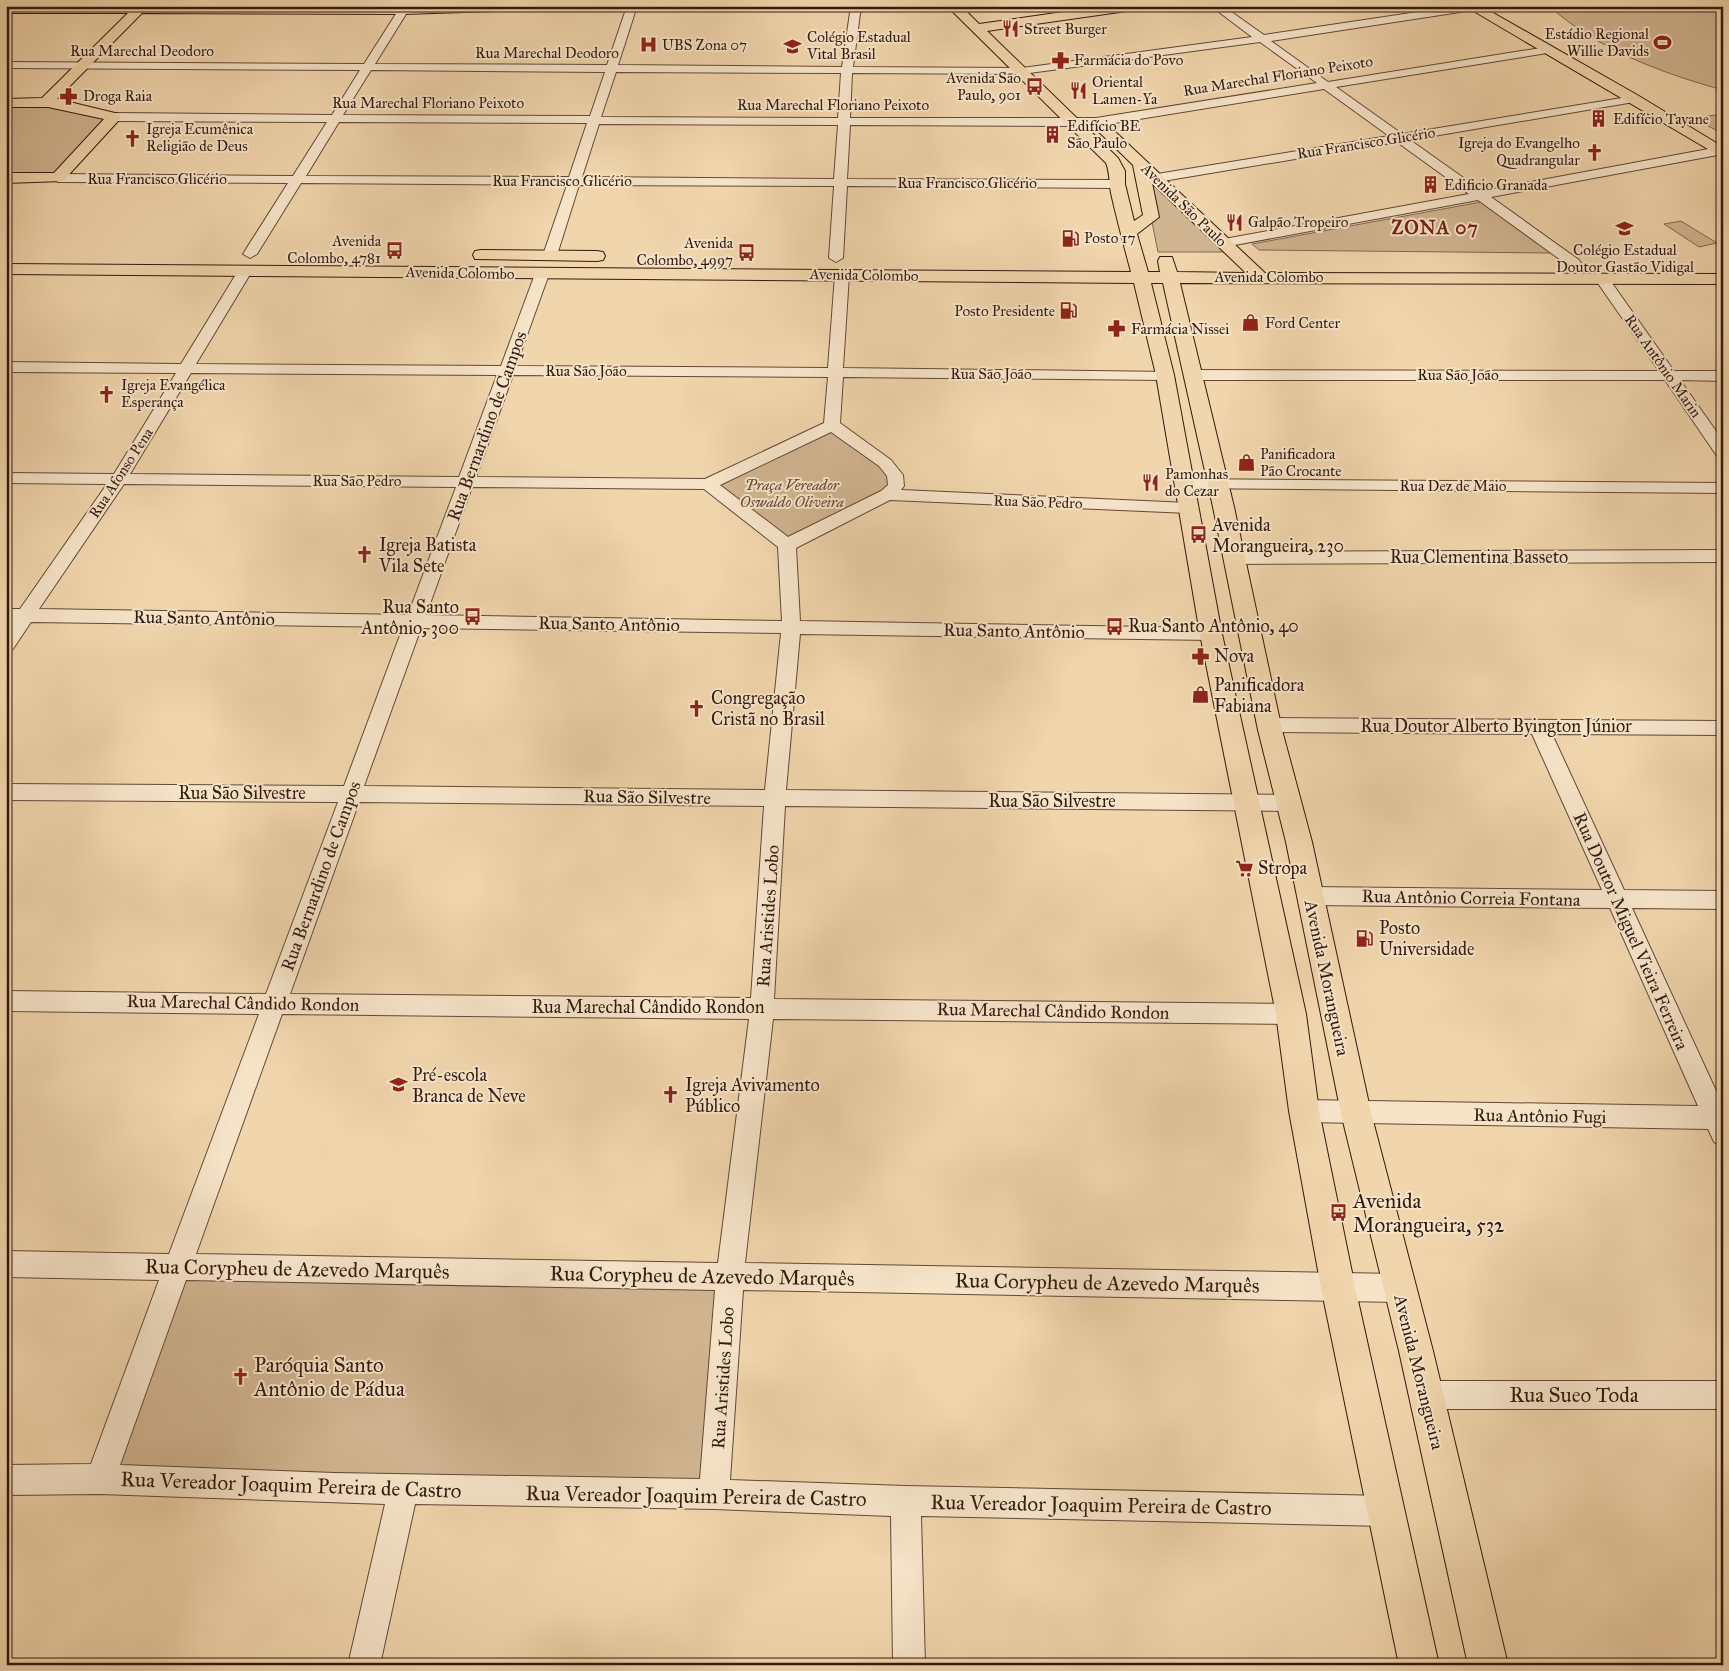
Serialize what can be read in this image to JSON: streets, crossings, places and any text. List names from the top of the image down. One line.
{"streets":{"main road":["Rua Francisco Glicério","Avenida São Paulo","Avenida Colombo","Avenida Morangueira"],"street":["Rua Marechal Deodoro","Rua Marechal Floriano Peixoto","Rua Antônio Marin","Rua São João","Rua Bernardino de Campos","Rua Afonso Pena","Rua São Pedro","Rua Dez de Maio","Rua Clementina Basseto","Rua Santo Antônio","Rua Doutor Alberto Byington Júnior","Rua São Silvestre","Rua Antônio Correia Fontana","Rua Aristides Lobo","Rua Doutor Miguel Vieira Ferreira","Rua Marechal Cândido Rondon","Rua Antônio Fugi","Rua Corypheu de Azevedo Marquês","Rua Sueo Toda","Rua Vereador Joaquim Pereira de Castro"]},"crossings":[["Rua Marechal Deodoro","Avenida São Paulo"],["Rua Marechal Deodoro","Rua Bernardino de Campos"],["Rua Marechal Floriano Peixoto","Avenida São Paulo"],["Rua Marechal Floriano Peixoto","Rua Bernardino de Campos"],["Rua Francisco Glicério","Avenida São Paulo"],["Rua Francisco Glicério","Rua Bernardino de Campos"],["Avenida São Paulo","Avenida Colombo"],["Avenida Colombo","Rua Antônio Marin"],["Avenida Colombo","Rua Bernardino de Campos"],["Avenida Colombo","Rua Afonso Pena"],["Avenida Colombo","Avenida Morangueira"],["Rua Antônio Marin","Rua São João"],["Rua São João","Rua Bernardino de Campos"],["Rua São João","Rua Afonso Pena"],["Rua São João","Avenida Morangueira"],["Rua Bernardino de Campos","Rua São Pedro"],["Rua Bernardino de Campos","Rua Santo Antônio"],["Rua Bernardino de Campos","Rua São Silvestre"],["Rua Bernardino de Campos","Rua Marechal Cândido Rondon"],["Rua Bernardino de Campos","Rua Corypheu de Azevedo Marquês"],["Rua Bernardino de Campos","Rua Vereador Joaquim Pereira de Castro"],["Rua Afonso Pena","Rua São Pedro"],["Rua Afonso Pena","Rua Santo Antônio"],["Rua Dez de Maio","Avenida Morangueira"],["Rua Clementina Basseto","Avenida Morangueira"],["Rua Santo Antônio","Rua Aristides Lobo"],["Rua Doutor Alberto Byington Júnior","Rua Doutor Miguel Vieira Ferreira"],["Rua Doutor Alberto Byington Júnior","Avenida Morangueira"],["Rua São Silvestre","Rua Aristides Lobo"],["Rua São Silvestre","Avenida Morangueira"],["Rua Antônio Correia Fontana","Rua Doutor Miguel Vieira Ferreira"],["Rua Antônio Correia Fontana","Avenida Morangueira"],["Rua Aristides Lobo","Rua Marechal Cândido Rondon"],["Rua Aristides Lobo","Rua Corypheu de Azevedo Marquês"],["Rua Aristides Lobo","Rua Vereador Joaquim Pereira de Castro"],["Rua Doutor Miguel Vieira Ferreira","Rua Antônio Fugi"],["Avenida Morangueira","Rua Antônio Fugi"],["Avenida Morangueira","Rua Corypheu de Azevedo Marquês"],["Avenida Morangueira","Rua Sueo Toda"]],"districts":["ZONA 07"],"parks":["Praça Vereador Oswaldo Oliveira"],"places":{"restaurant":["Street Burger","Oriental Lamen-Ya","Galpão Tropeiro","Pamonhas do Cezar"],"sports":["Estádio Regional Willie Davids"],"hospital":["UBS Zona 07"],"school or university":["Colégio Estadual Vital Brasil","Colégio Estadual Doutor Gastão Vidigal","Pré-escola Branca de Neve"],"pharmacy":["Farmácia do Povo","Droga Raia","Farmácia Nissei","Nova"],"bus stop":["Avenida São Paulo, 901","Avenida Colombo, 4781","Avenida Colombo, 4997","Avenida Morangueira, 230","Rua Santo Antônio, 300","Rua Santo Antônio, 40","Avenida Morangueira, 532"],"building":["Edifício Tayane","Edifício BE São Paulo","Edificio Granada"],"church":["Igreja Ecumênica Religião de Deus","Igreja do Evangelho Quadrangular","Igreja Evangélica Esperança","Igreja Batista Vila Sete","Congregação Cristã no Brasil","Igreja Avivamento Público","Paróquia Santo Antônio de Pádua"],"fuel station":["Posto 17","Posto Presidente","Posto Universidade"],"shop":["Ford Center","Panificadora Pão Crocante","Panificadora Fabiana"],"supermarket":["Stropa"]}}
